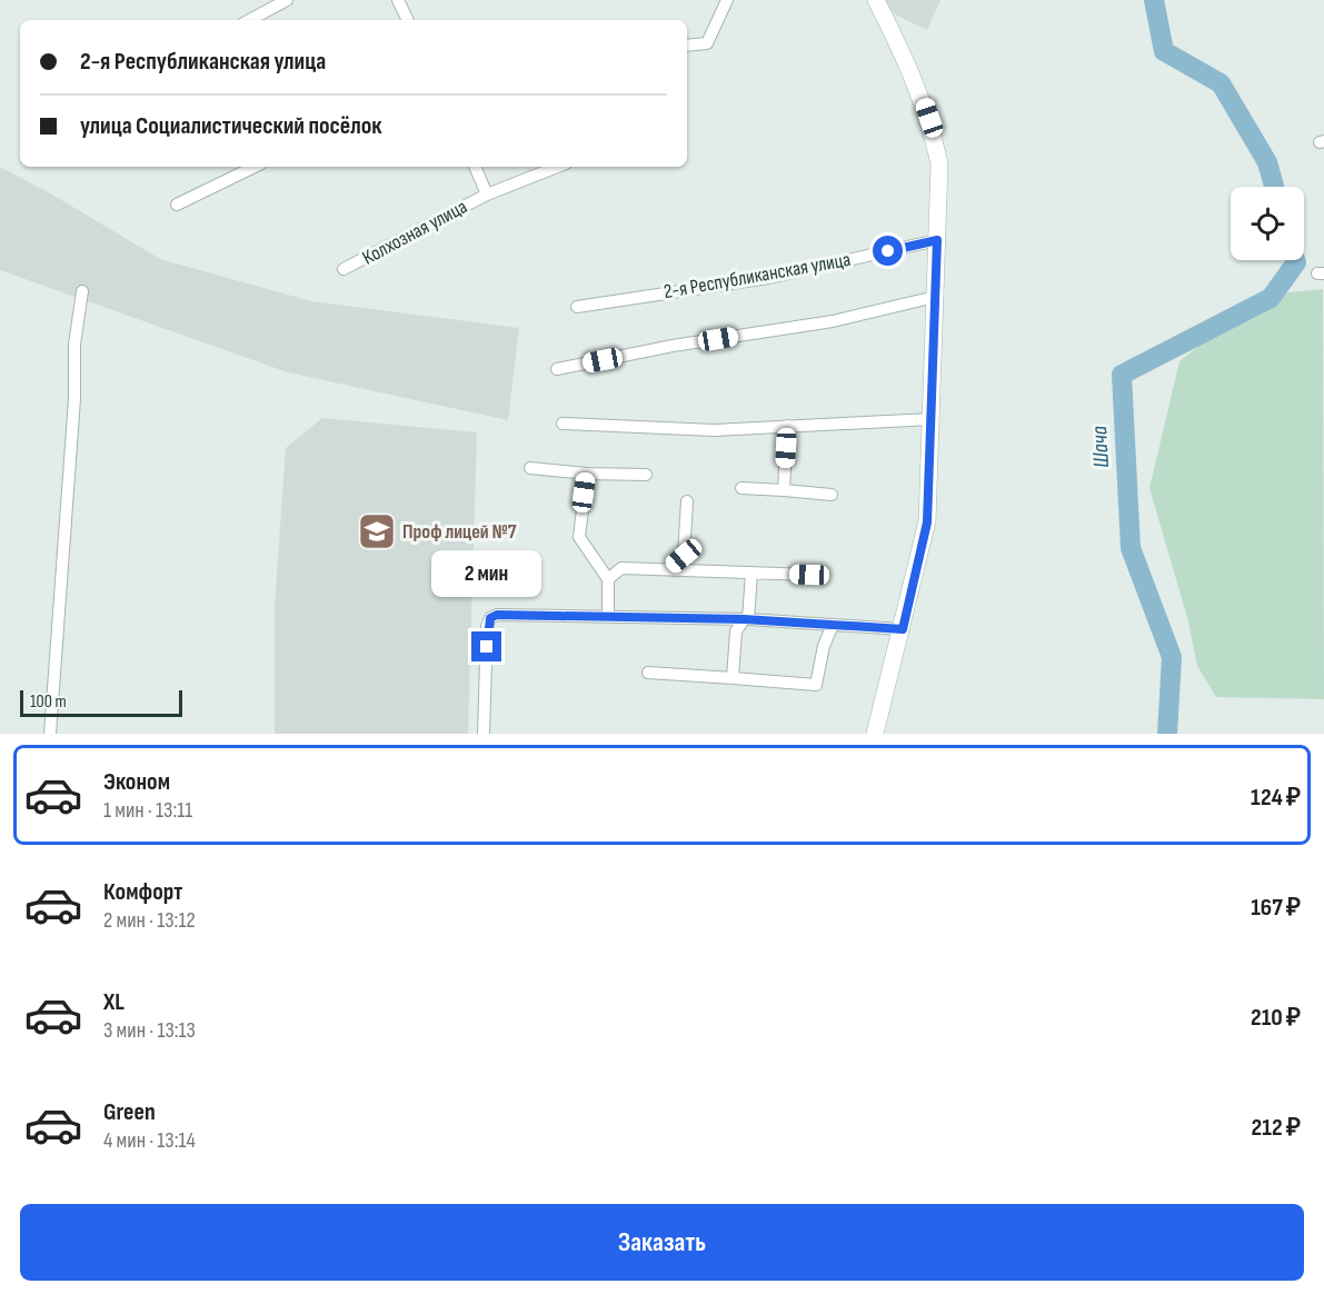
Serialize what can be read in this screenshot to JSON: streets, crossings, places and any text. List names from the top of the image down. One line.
{"streets":{"street":["Колхозная улица","2-я Республиканская улица"]},"water":["Шача"],"places":{"school or university":["Проф лицей №7"]},"scale_bar":"100 m","page":{"banner":["2-я Республиканская улица","улица Социалистический посёлок"],"bubble":"2 мин","scale":"100 m","list":[{"name":"Эконом","note":"1 мин · 13:11","value":"124 ₽"},{"name":"Комфорт","note":"2 мин · 13:12","value":"167 ₽"},{"name":"XL","note":"3 мин · 13:13","value":"210 ₽"},{"name":"Green","note":"4 мин · 13:14","value":"212 ₽"}],"buttons":"Заказать"}}
